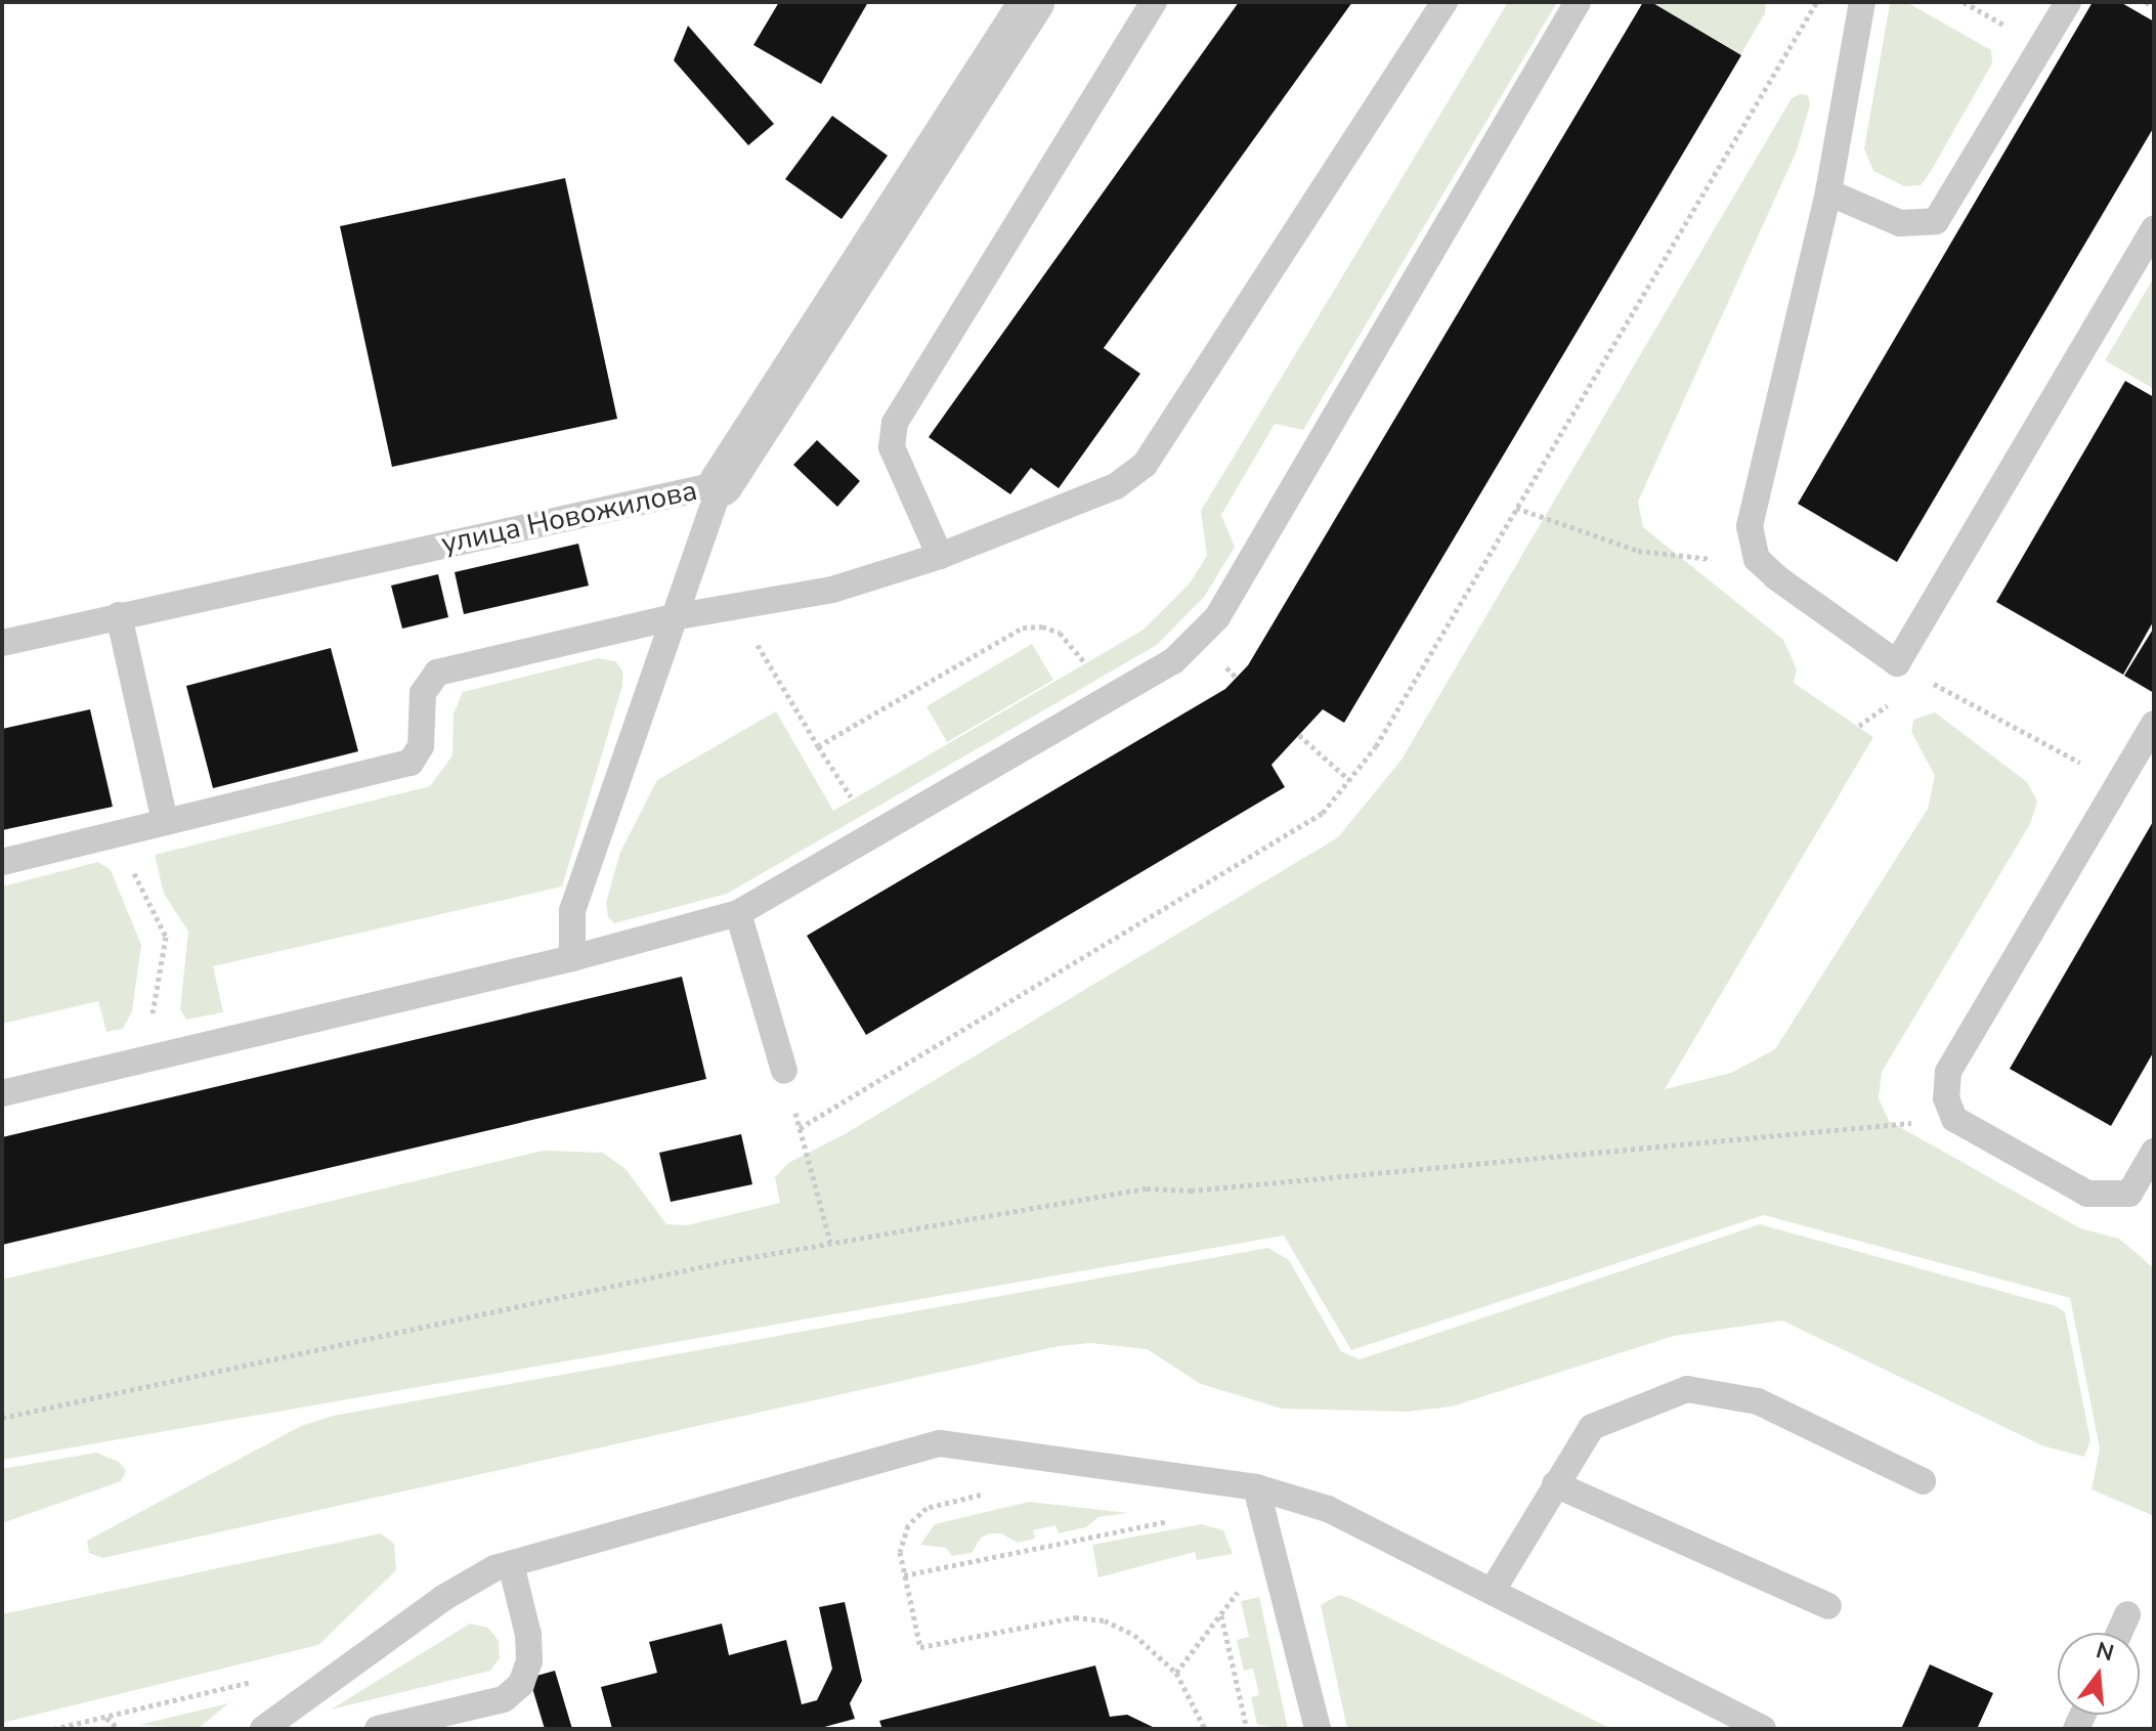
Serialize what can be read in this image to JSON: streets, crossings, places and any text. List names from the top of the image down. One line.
{"streets":{"street":["улица Новожилова"]},"north":"top"}
